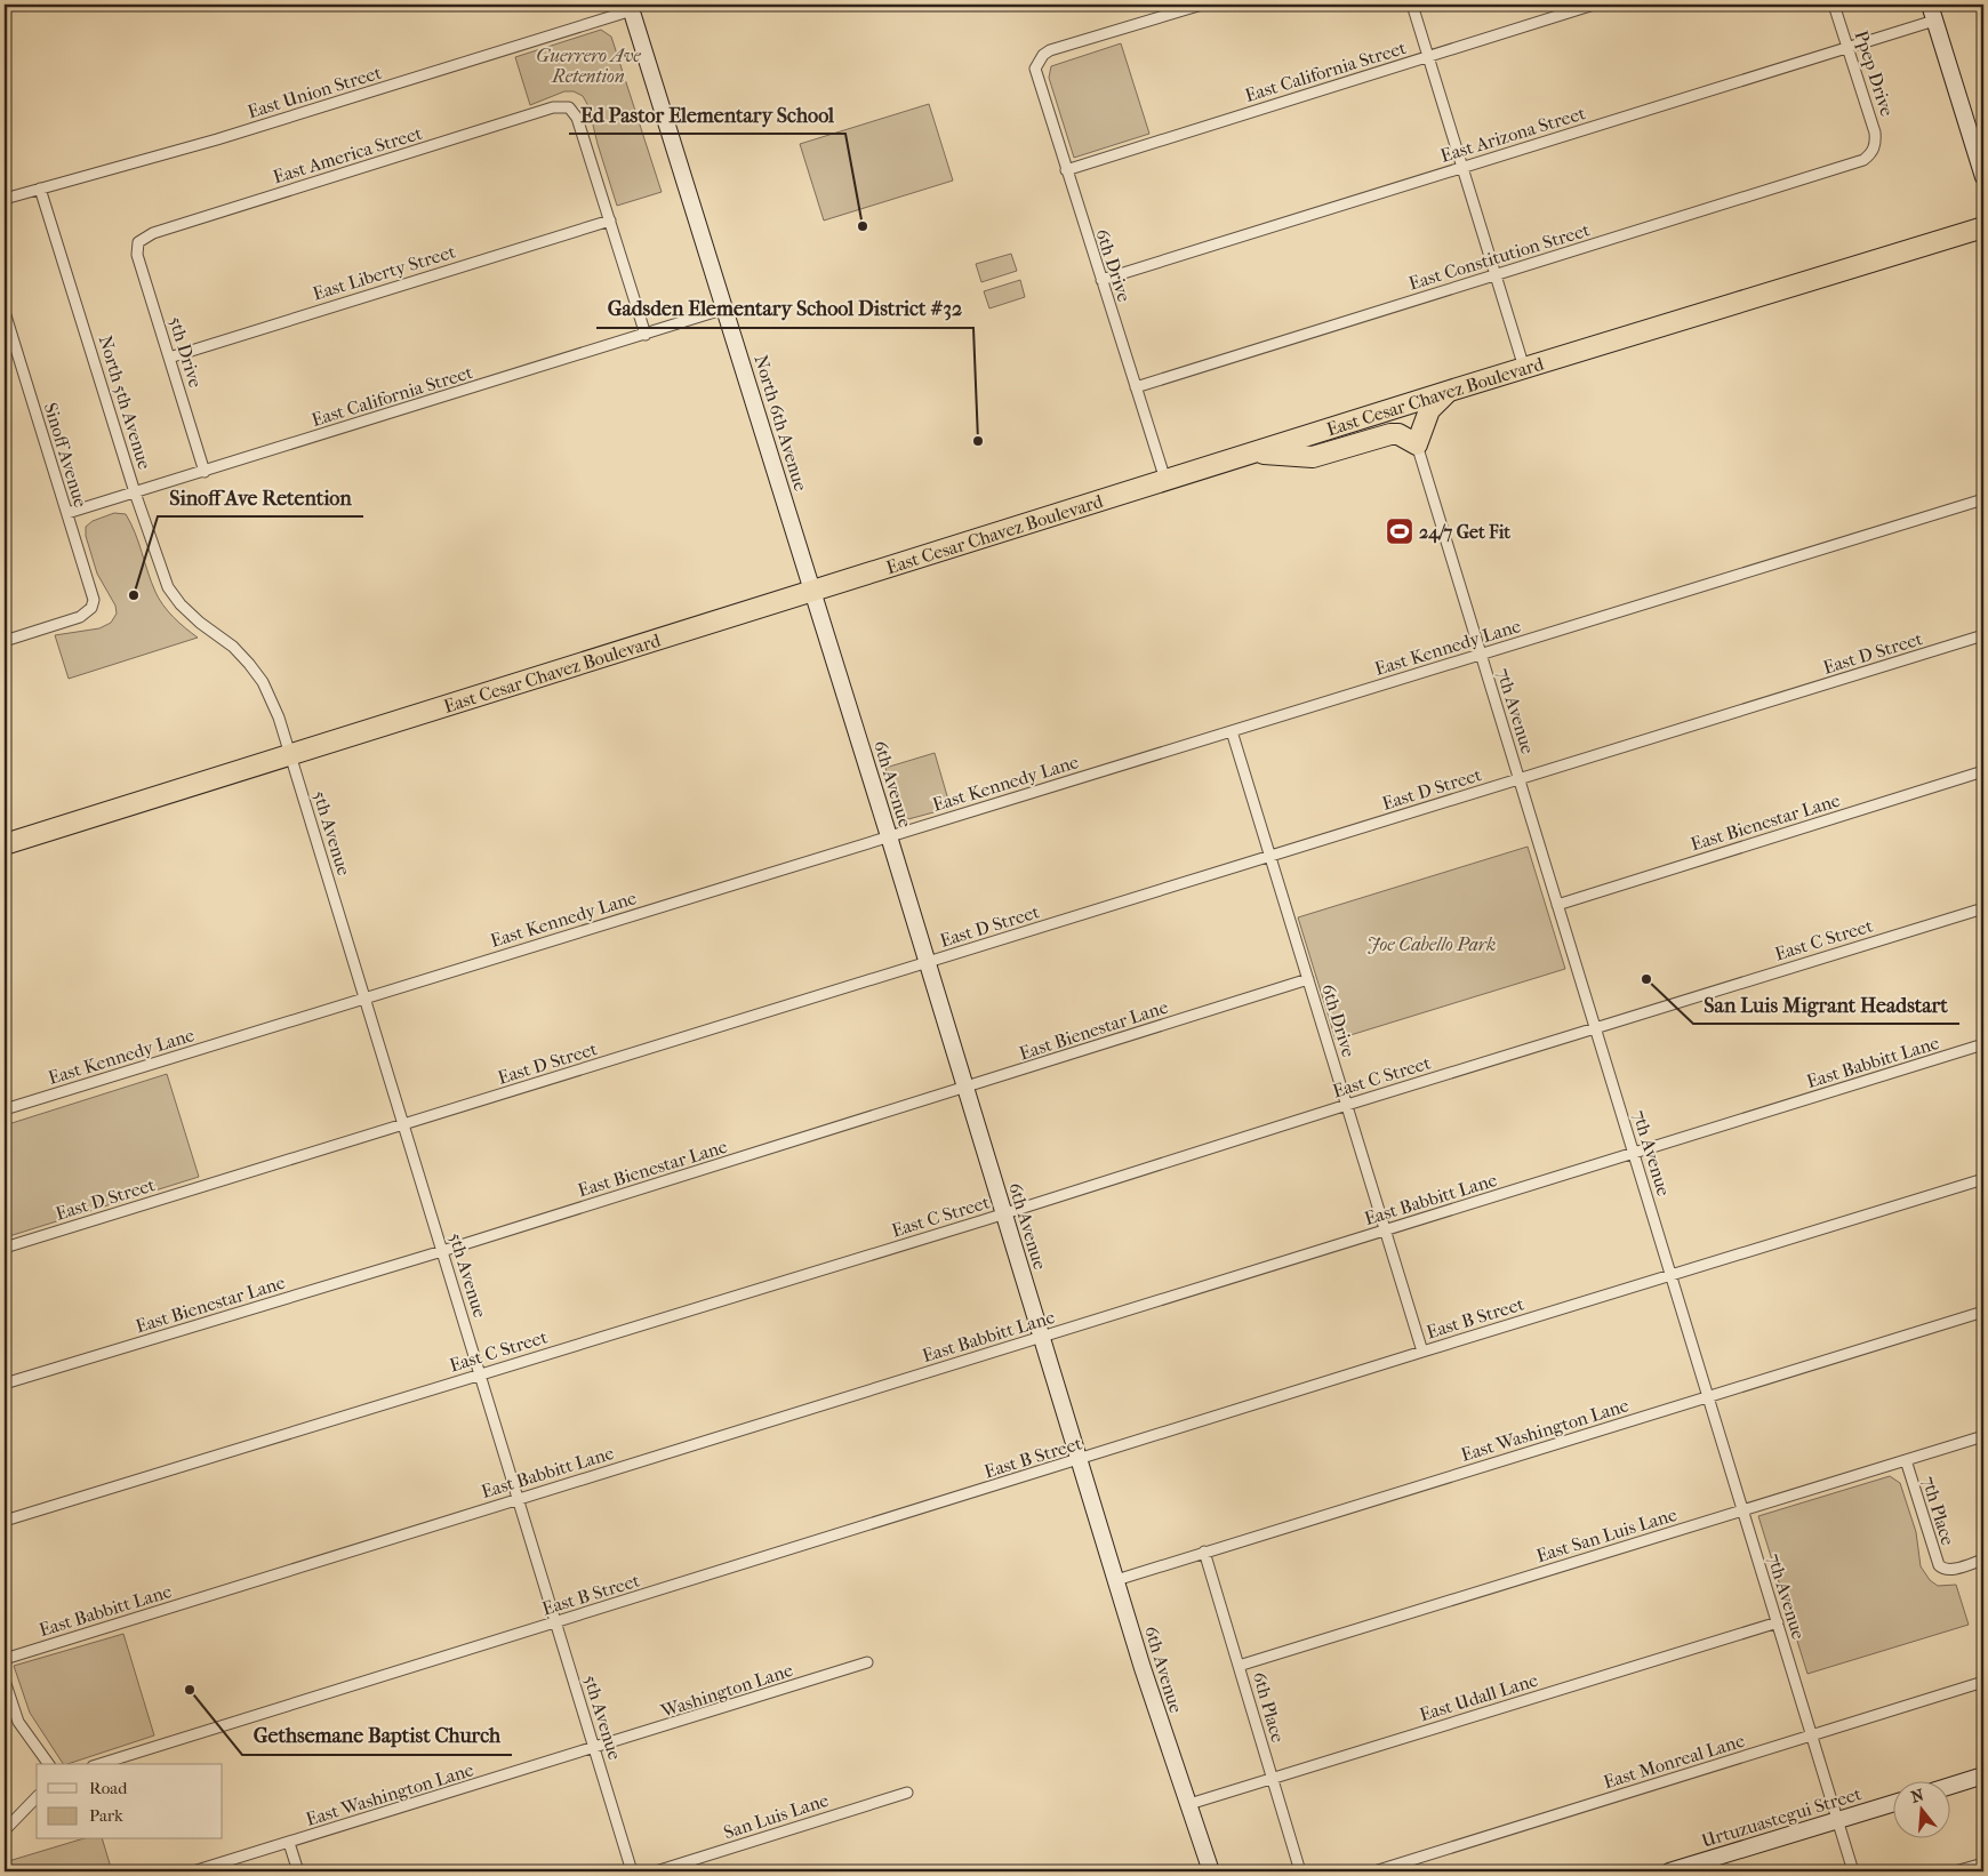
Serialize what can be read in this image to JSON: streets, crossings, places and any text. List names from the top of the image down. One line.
{"streets":{"highway":["East Cesar Chavez Boulevard"],"street":["East California Street","Ppep Drive","East Union Street","East Arizona Street","East America Street","East Constitution Street","6th Drive","East Liberty Street","5th Drive","North 5th Avenue","North 6th Avenue","Sinoff Avenue","East Kennedy Lane","East D Street","7th Avenue","6th Avenue","East Bienestar Lane","5th Avenue","East C Street","East Babbitt Lane","East B Street","East Washington Lane","7th Place","East San Luis Lane","Washington Lane","East Udall Lane","6th Place","East Monreal Lane","San Luis Lane","Urtuzuastegui Street"]},"crossings":[["East California Street","6th Drive"],["East California Street","5th Drive"],["East California Street","North 5th Avenue"],["East California Street","North 6th Avenue"],["East California Street","Sinoff Avenue"],["Ppep Drive","East Arizona Street"],["Ppep Drive","East Constitution Street"],["East Union Street","North 5th Avenue"],["East Union Street","North 6th Avenue"],["East Arizona Street","6th Drive"],["East America Street","East Liberty Street"],["East America Street","5th Drive"],["East Constitution Street","6th Drive"],["6th Drive","East Cesar Chavez Boulevard"],["6th Drive","East Kennedy Lane"],["6th Drive","East D Street"],["6th Drive","East Bienestar Lane"],["6th Drive","East C Street"],["6th Drive","East Babbitt Lane"],["6th Drive","East B Street"],["East Liberty Street","5th Drive"],["East Cesar Chavez Boulevard","North 5th Avenue"],["East Cesar Chavez Boulevard","North 6th Avenue"],["East Cesar Chavez Boulevard","6th Avenue"],["East Cesar Chavez Boulevard","5th Avenue"],["North 5th Avenue","5th Avenue"],["North 6th Avenue","6th Avenue"],["East Kennedy Lane","7th Avenue"],["East Kennedy Lane","6th Avenue"],["East Kennedy Lane","5th Avenue"],["East D Street","7th Avenue"],["East D Street","6th Avenue"],["East D Street","5th Avenue"],["7th Avenue","East Bienestar Lane"],["7th Avenue","East C Street"],["7th Avenue","East Babbitt Lane"],["7th Avenue","East B Street"],["7th Avenue","East Washington Lane"],["7th Avenue","East San Luis Lane"],["7th Avenue","East Udall Lane"],["7th Avenue","East Monreal Lane"],["7th Avenue","Urtuzuastegui Street"],["6th Avenue","East Bienestar Lane"],["6th Avenue","East C Street"],["6th Avenue","East Babbitt Lane"],["6th Avenue","East B Street"],["6th Avenue","East Washington Lane"],["6th Avenue","East Udall Lane"],["East Bienestar Lane","5th Avenue"],["5th Avenue","East C Street"],["5th Avenue","East Babbitt Lane"],["5th Avenue","East B Street"],["5th Avenue","East Washington Lane"],["5th Avenue","Washington Lane"],["East Washington Lane","Washington Lane"],["East Washington Lane","6th Place"],["7th Place","East San Luis Lane"],["East San Luis Lane","6th Place"],["East Udall Lane","6th Place"]],"parks":["Guerrero Ave Retention","Joe Cabello Park"],"places":{"other":["Ed Pastor Elementary School","Gadsden Elementary School District #32","Sinoff Ave Retention","San Luis Migrant Headstart","Gethsemane Baptist Church"],"sports":["24/7 Get Fit"]},"legend":["Road","Park"],"north":"top"}
